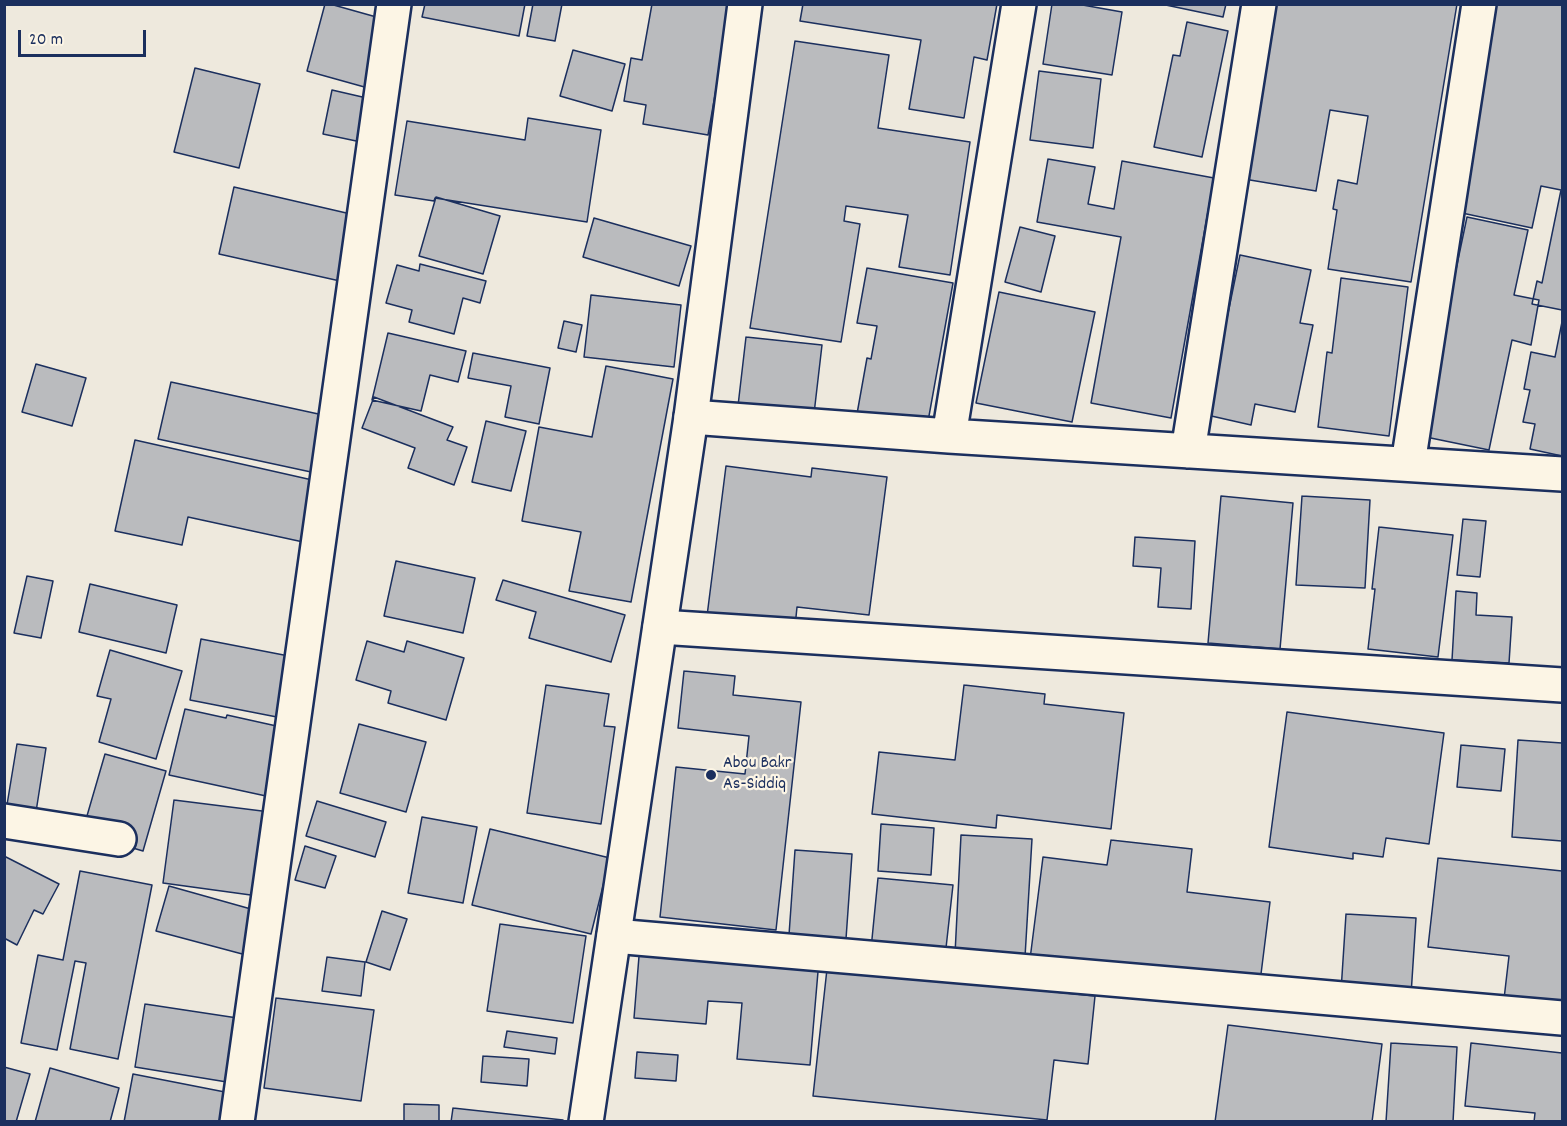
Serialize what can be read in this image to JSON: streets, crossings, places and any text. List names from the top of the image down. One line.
{"places":["Abou Bakr As-Siddiq"],"scale_bar":"20 m"}
